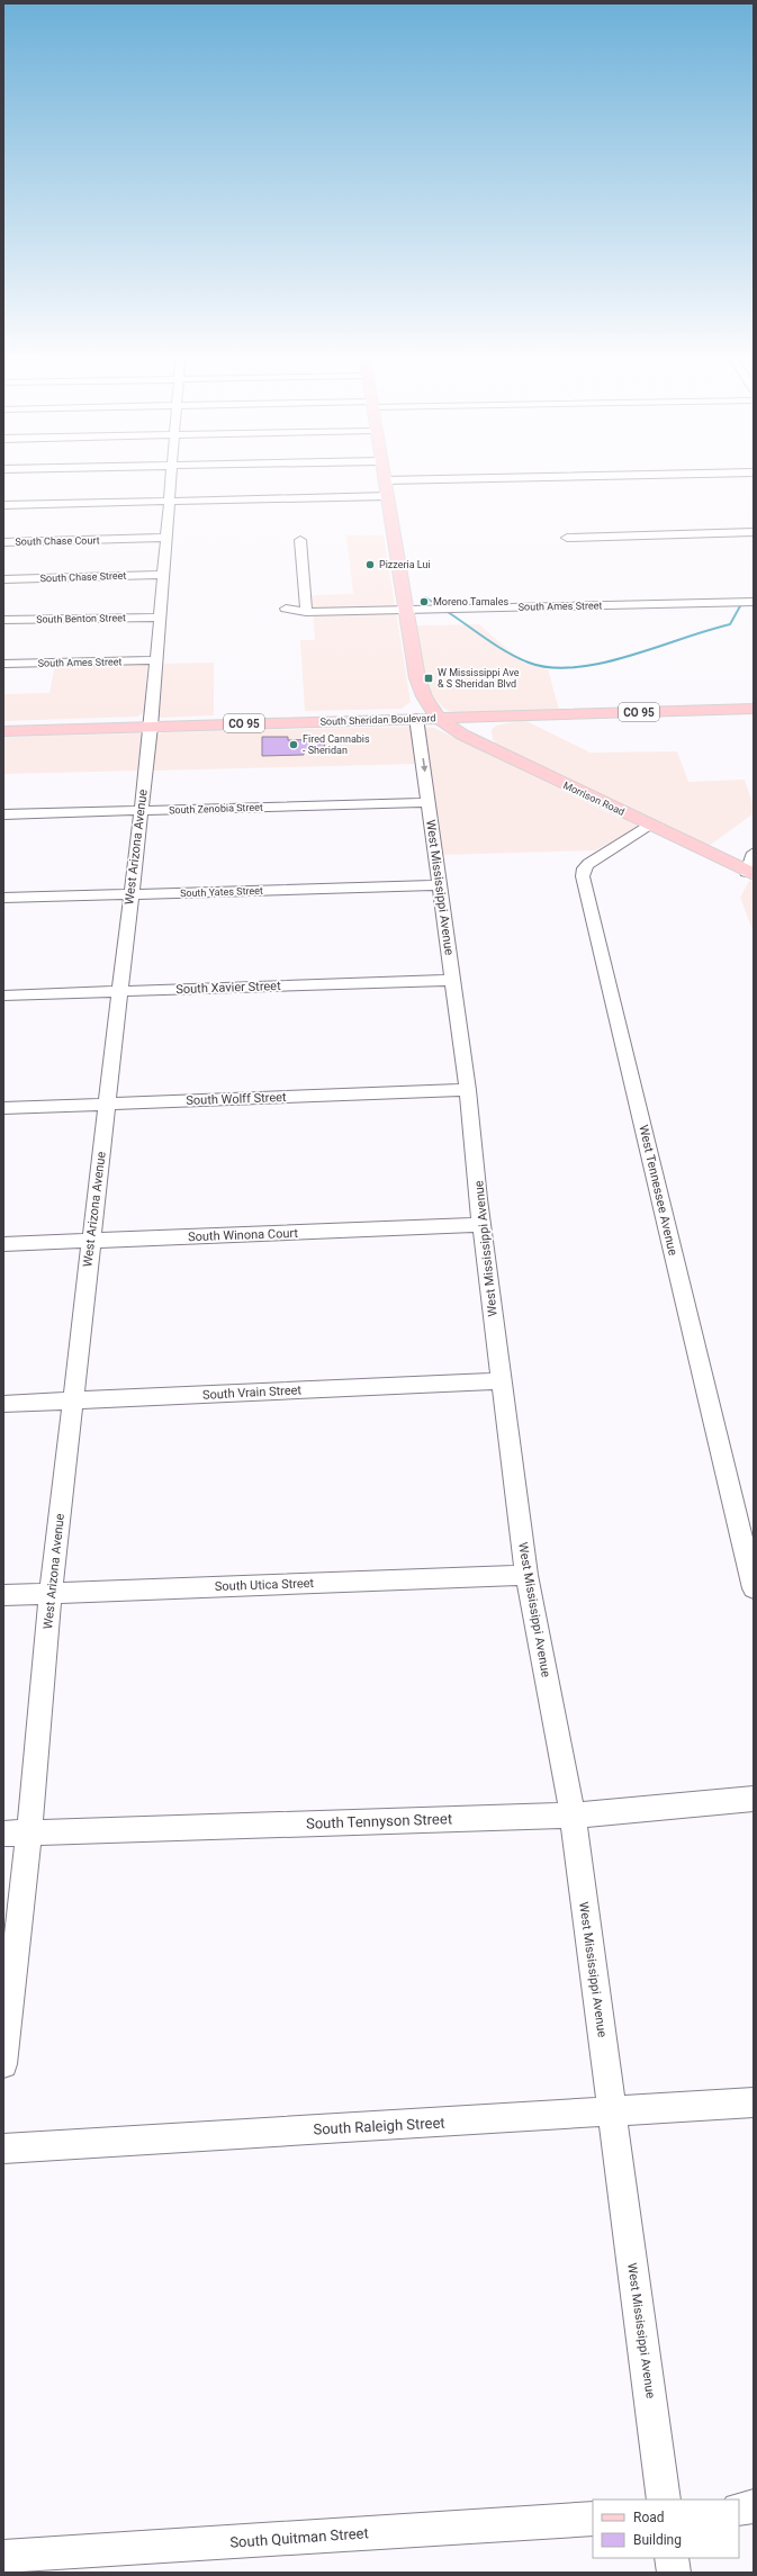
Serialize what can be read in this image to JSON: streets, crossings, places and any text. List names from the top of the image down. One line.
{"streets":{"main road":["CO 95","South Sheridan Boulevard","Morrison Road"],"street":["South Chase Court","South Chase Street","South Ames Street","South Benton Street","South Zenobia Street","West Arizona Avenue","West Mississippi Avenue","South Yates Street","South Xavier Street","South Wolff Street","West Tennessee Avenue","South Winona Court","South Vrain Street","South Utica Street","South Tennyson Street","South Raleigh Street","South Quitman Street"]},"crossings":[["South Chase Court","West Arizona Avenue"],["South Chase Street","West Arizona Avenue"],["South Ames Street","West Arizona Avenue"],["South Benton Street","West Arizona Avenue"],["South Sheridan Boulevard","Morrison Road"],["South Sheridan Boulevard","West Arizona Avenue"],["South Sheridan Boulevard","West Mississippi Avenue"],["Morrison Road","West Tennessee Avenue"],["South Zenobia Street","West Arizona Avenue"],["South Zenobia Street","West Mississippi Avenue"],["West Arizona Avenue","South Yates Street"],["West Arizona Avenue","South Xavier Street"],["West Arizona Avenue","South Wolff Street"],["West Arizona Avenue","South Winona Court"],["West Arizona Avenue","South Vrain Street"],["West Arizona Avenue","South Utica Street"],["West Arizona Avenue","South Tennyson Street"],["West Mississippi Avenue","South Yates Street"],["West Mississippi Avenue","South Xavier Street"],["West Mississippi Avenue","South Wolff Street"],["West Mississippi Avenue","South Winona Court"],["West Mississippi Avenue","South Vrain Street"],["West Mississippi Avenue","South Utica Street"],["West Mississippi Avenue","South Tennyson Street"],["West Mississippi Avenue","South Raleigh Street"]],"places":{"other":["Pizzeria Lui","Moreno Tamales","Fired Cannabis - Sheridan"],"transit":["W Mississippi Ave & S Sheridan Blvd"]},"legend":["Road","Building"]}
